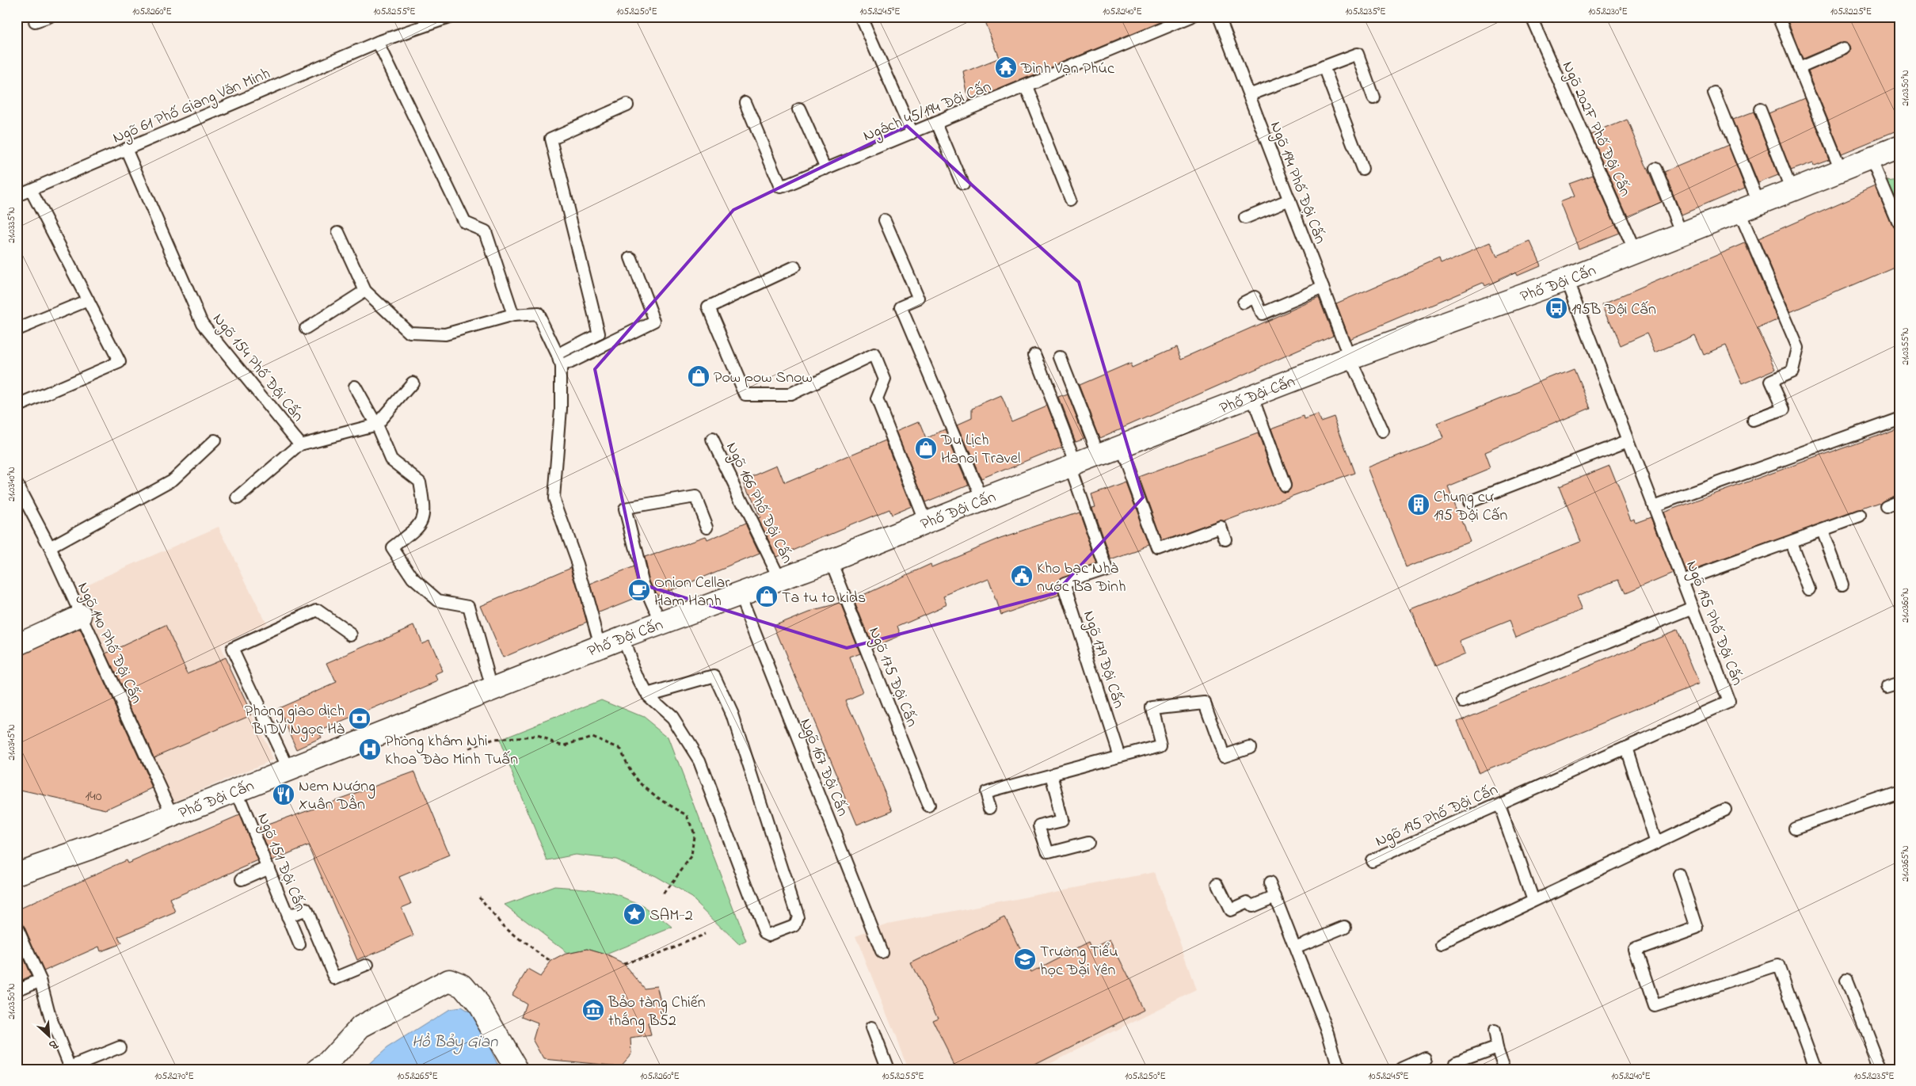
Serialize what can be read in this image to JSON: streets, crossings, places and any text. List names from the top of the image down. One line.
{"streets":{"street":["Phố Đội Cấn"],"lane":["Ngõ 61 Phố Giang Văn Minh","Ngách 45/194 Đội Cấn","Ngõ 202F Phố Đội Cấn","Ngõ 194 Phố Đội Cấn","Ngõ 154 Phố Đội Cấn","Ngõ 166 Phố Đội Cấn","Ngõ 195 Phố Đội Cấn","Ngõ 140 Phố Đội Cấn","Ngõ 179 Đội Cấn","Ngõ 175 Đội Cấn","Ngõ 167 Đội Cấn","Ngõ 151 Đội Cấn"]},"crossings":[["Ngõ 61 Phố Giang Văn Minh","Ngõ 154 Phố Đội Cấn"],["Ngõ 202F Phố Đội Cấn","Phố Đội Cấn"],["Ngõ 194 Phố Đội Cấn","Phố Đội Cấn"],["Phố Đội Cấn","Ngõ 166 Phố Đội Cấn"],["Phố Đội Cấn","Ngõ 195 Phố Đội Cấn"],["Phố Đội Cấn","Ngõ 140 Phố Đội Cấn"],["Phố Đội Cấn","Ngõ 179 Đội Cấn"],["Phố Đội Cấn","Ngõ 175 Đội Cấn"],["Phố Đội Cấn","Ngõ 167 Đội Cấn"],["Phố Đội Cấn","Ngõ 151 Đội Cấn"]],"water":["Hồ Bảy Gian"],"places":{"temple":["Đình Vạn Phúc"],"bus stop":["195B Đội Cấn"],"shop":["Pow pow Snow","Du Lịch Hanoi Travel","Ta tu to kids"],"building":["Chung cư 195 Đội Cấn"],"public building":["Kho bạc Nhà nước Ba Đình"],"cafe":["Onion Cellar Ham Hanh"],"bank":["Phòng giao dịch BIDV Ngọc Hà"],"hospital":["Phòng khám Nhi Khoa Đào Minh Tuấn"],"restaurant":["Nem Nướng Xuân Dần"],"place":["SAM-2"],"school or university":["Trường Tiểu học Đại Yên"],"museum":["Bảo tàng Chiến thắng B52"]},"house_numbers":["140"],"north":"bottom right","coordinates":["105.8260°E","105.8255°E","105.8250°E","105.8245°E","105.8240°E","105.8235°E","105.8230°E","105.8225°E","21.0350°N","21.0335°N","21.0355°N","21.0340°N","21.0360°N","21.0345°N","21.0365°N","105.8270°E","105.8265°E"]}
